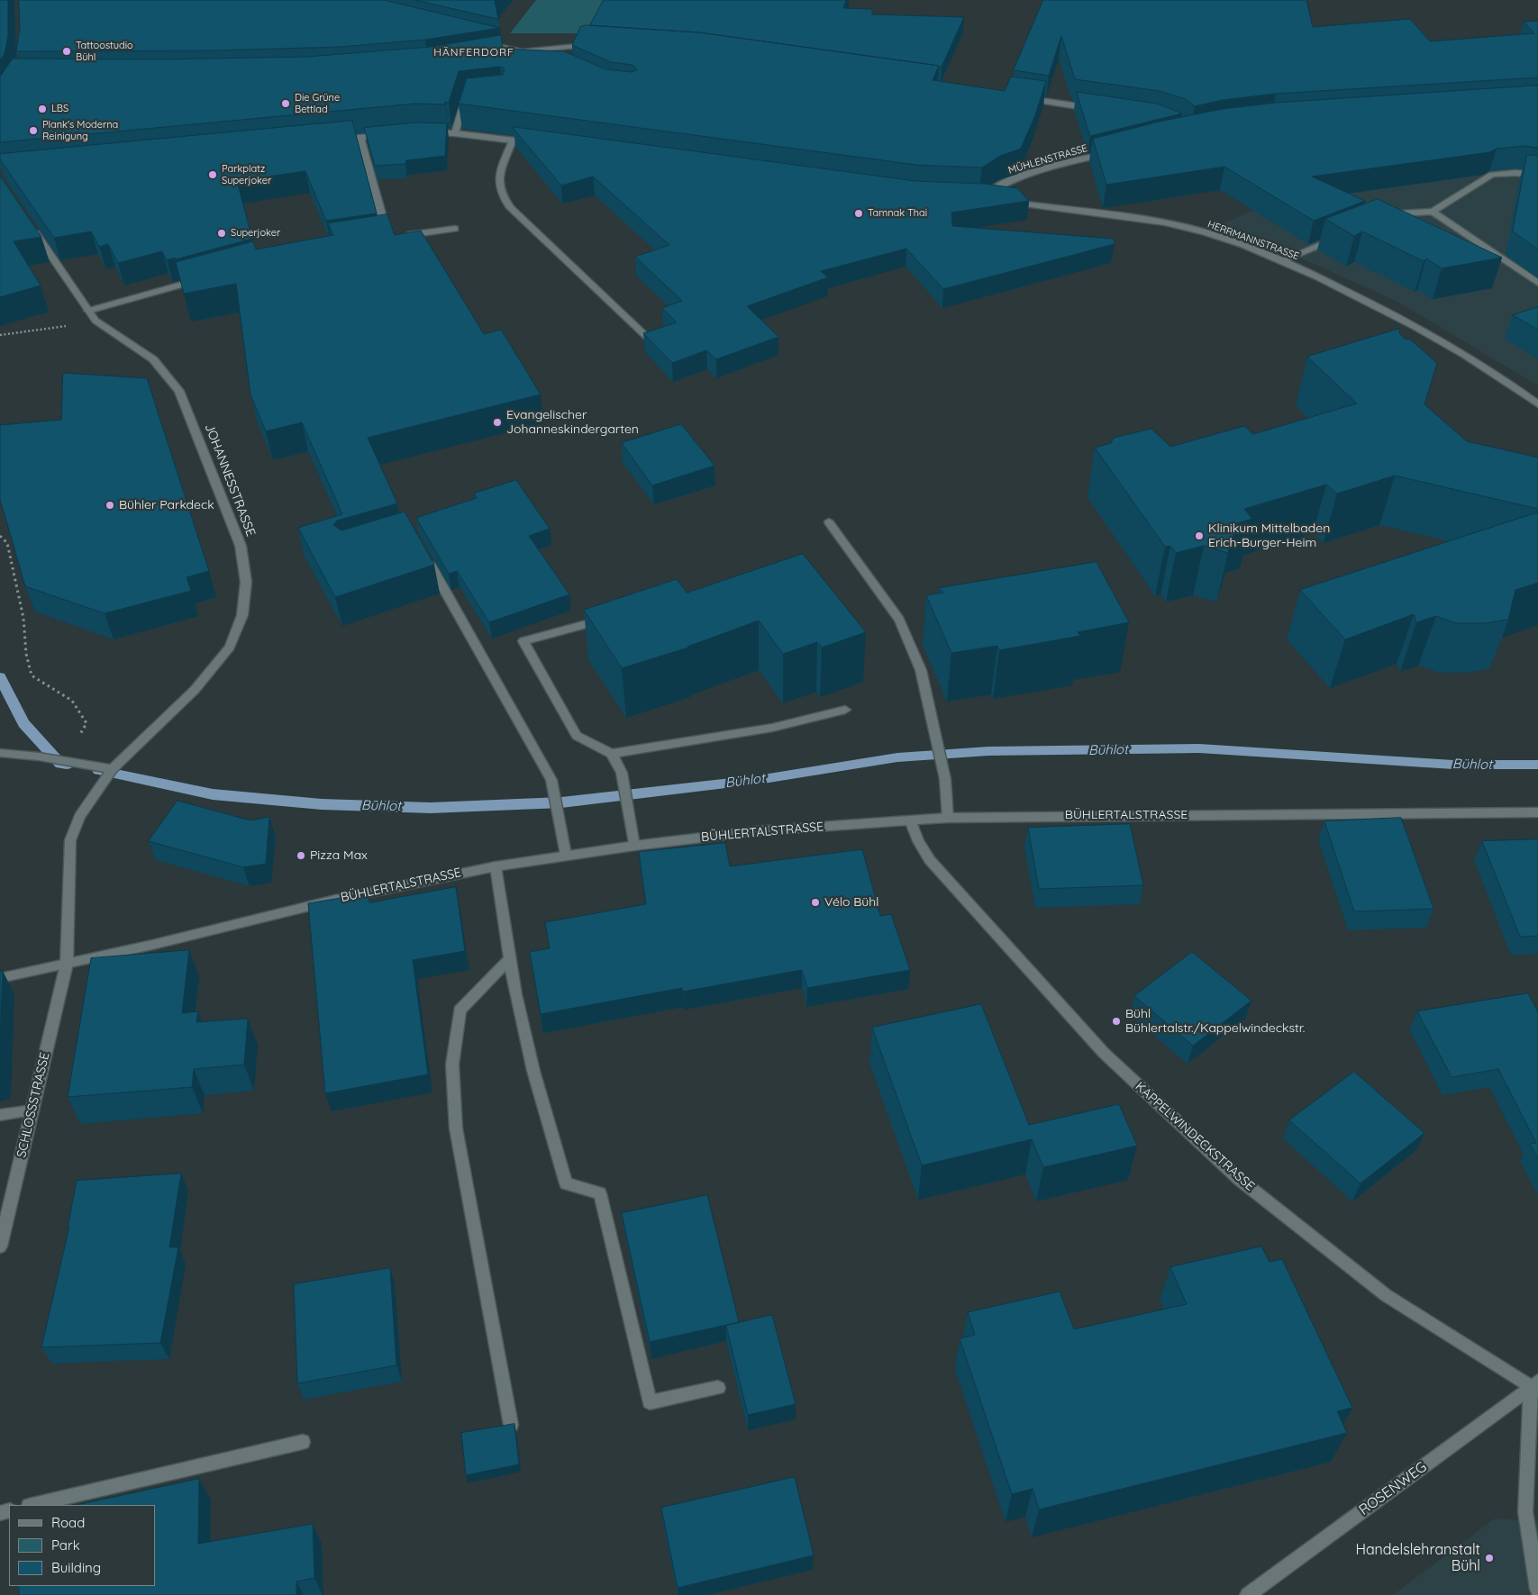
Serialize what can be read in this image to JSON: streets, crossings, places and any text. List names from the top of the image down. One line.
{"streets":{"street":["MÜHLENSTRASSE","HERRMANNSTRASSE","JOHANNESSTRASSE","BÜHLERTALSTRASSE","SCHLOSSSTRASSE","KAPPELWINDECKSTRASSE","ROSENWEG"]},"crossings":[["MÜHLENSTRASSE","HERRMANNSTRASSE"],["JOHANNESSTRASSE","BÜHLERTALSTRASSE"],["JOHANNESSTRASSE","SCHLOSSSTRASSE"],["BÜHLERTALSTRASSE","SCHLOSSSTRASSE"],["BÜHLERTALSTRASSE","KAPPELWINDECKSTRASSE"],["KAPPELWINDECKSTRASSE","ROSENWEG"]],"districts":["HÄNFERDORF"],"water":["Bühlot"],"places":["Tattoostudio Bühl","Die Grüne Bettlad","LBS","Plank's Moderna Reinigung","Parkplatz Superjoker","Tamnak Thai","Superjoker","Evangelischer Johanneskindergarten","Bühler Parkdeck","Klinikum Mittelbaden Erich-Burger-Heim","Pizza Max","Vélo Bühl","Bühl Bühlertalstr./Kappelwindeckstr.","Handelslehranstalt Bühl"],"legend":["Road","Park","Building"]}
